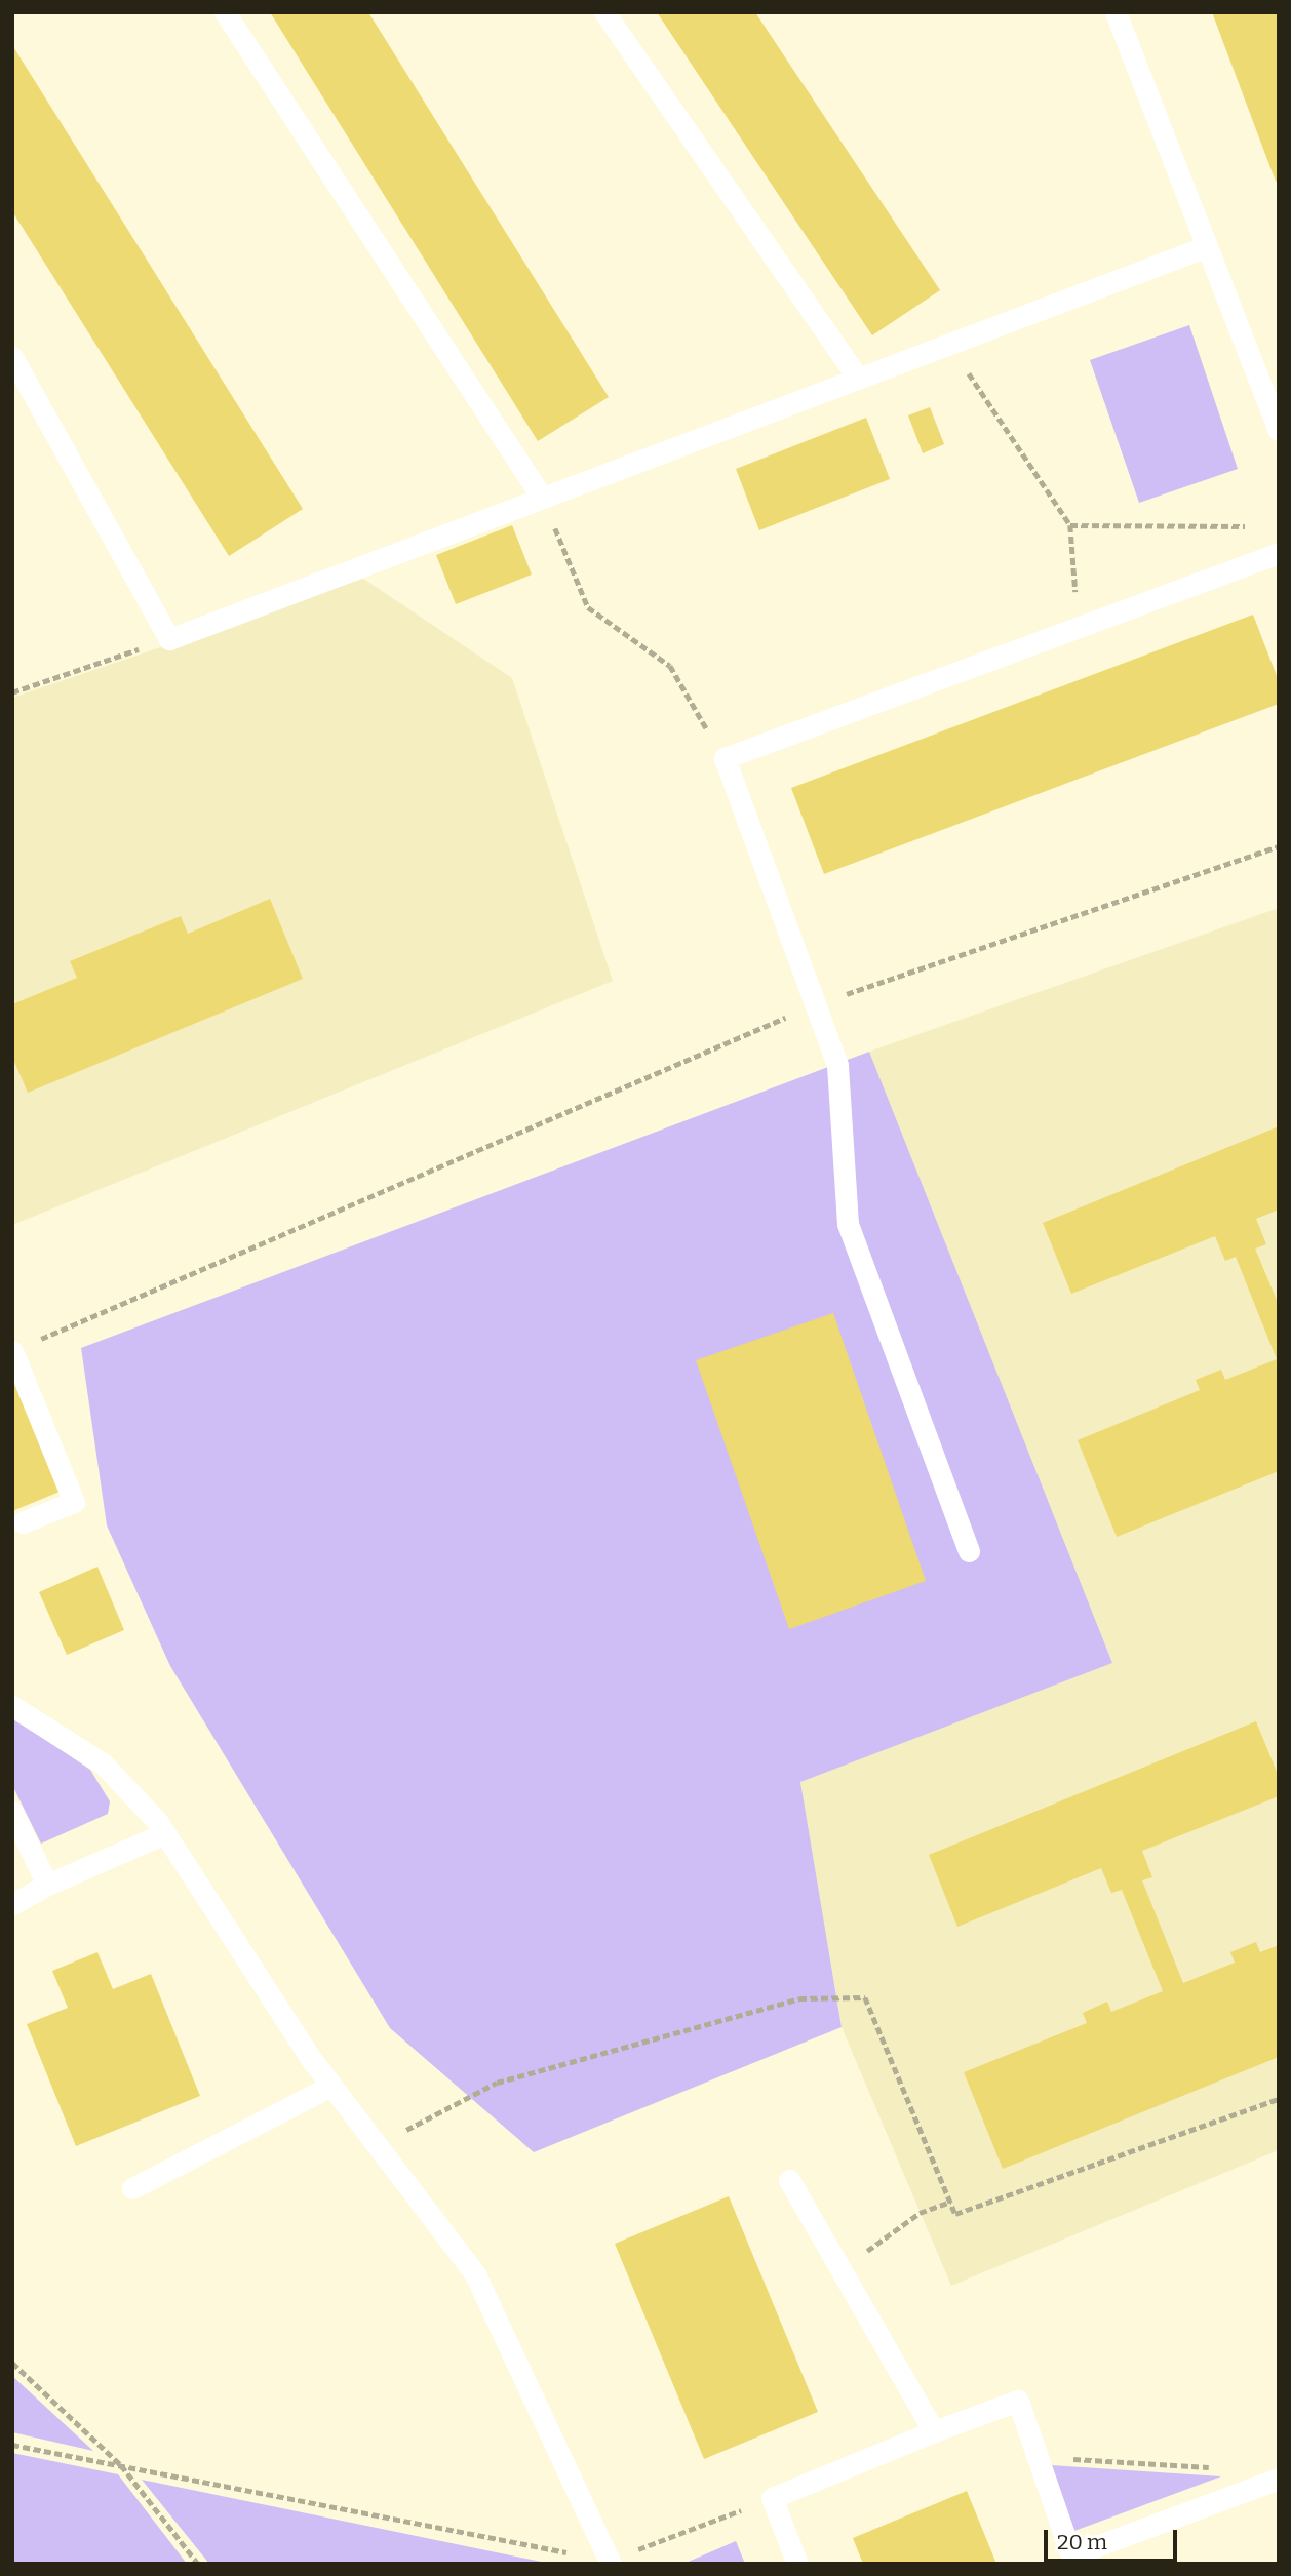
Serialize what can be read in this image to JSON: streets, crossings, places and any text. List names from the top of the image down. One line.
{"scale_bar":"20 m"}
